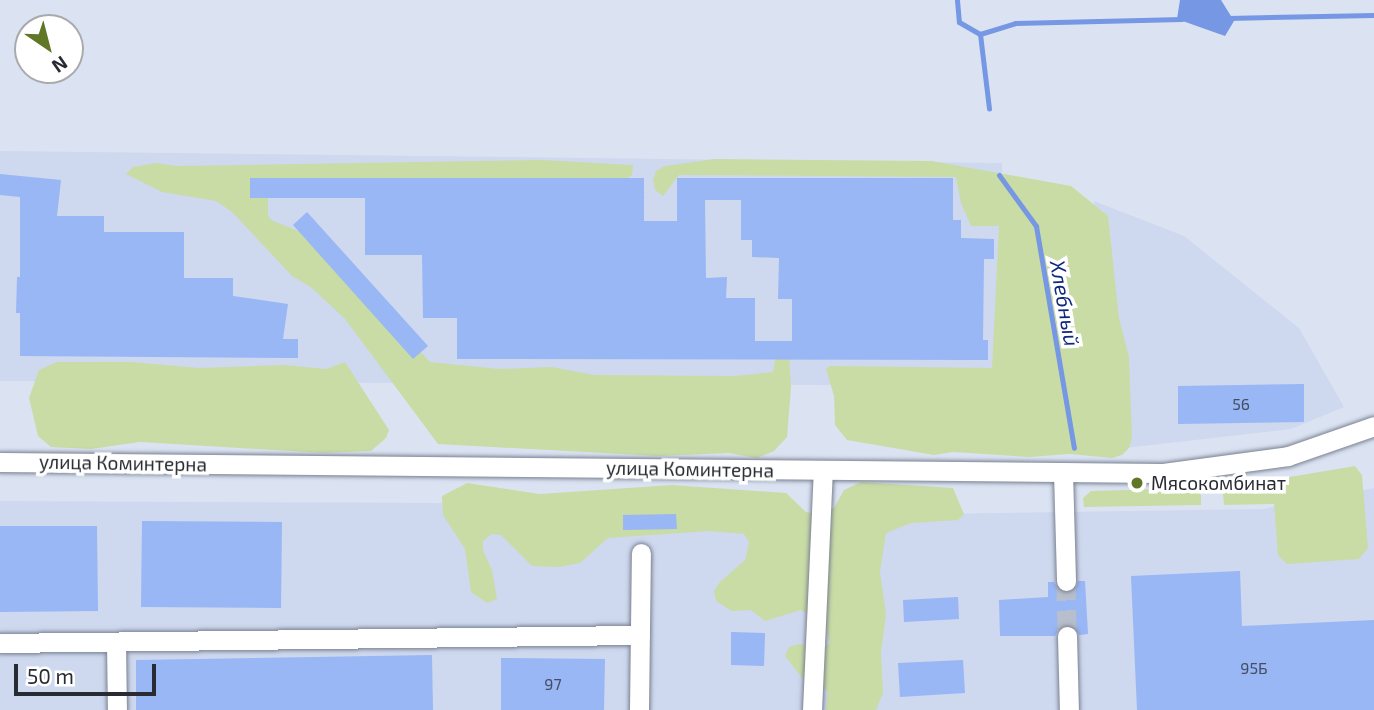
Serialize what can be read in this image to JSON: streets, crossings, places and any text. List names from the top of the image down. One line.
{"streets":{"street":["улица Коминтерна"]},"water":["Хлебный"],"places":["Мясокомбинат"],"house_numbers":["56","95Б","97"],"scale_bar":"50 m","north":"bottom right"}
